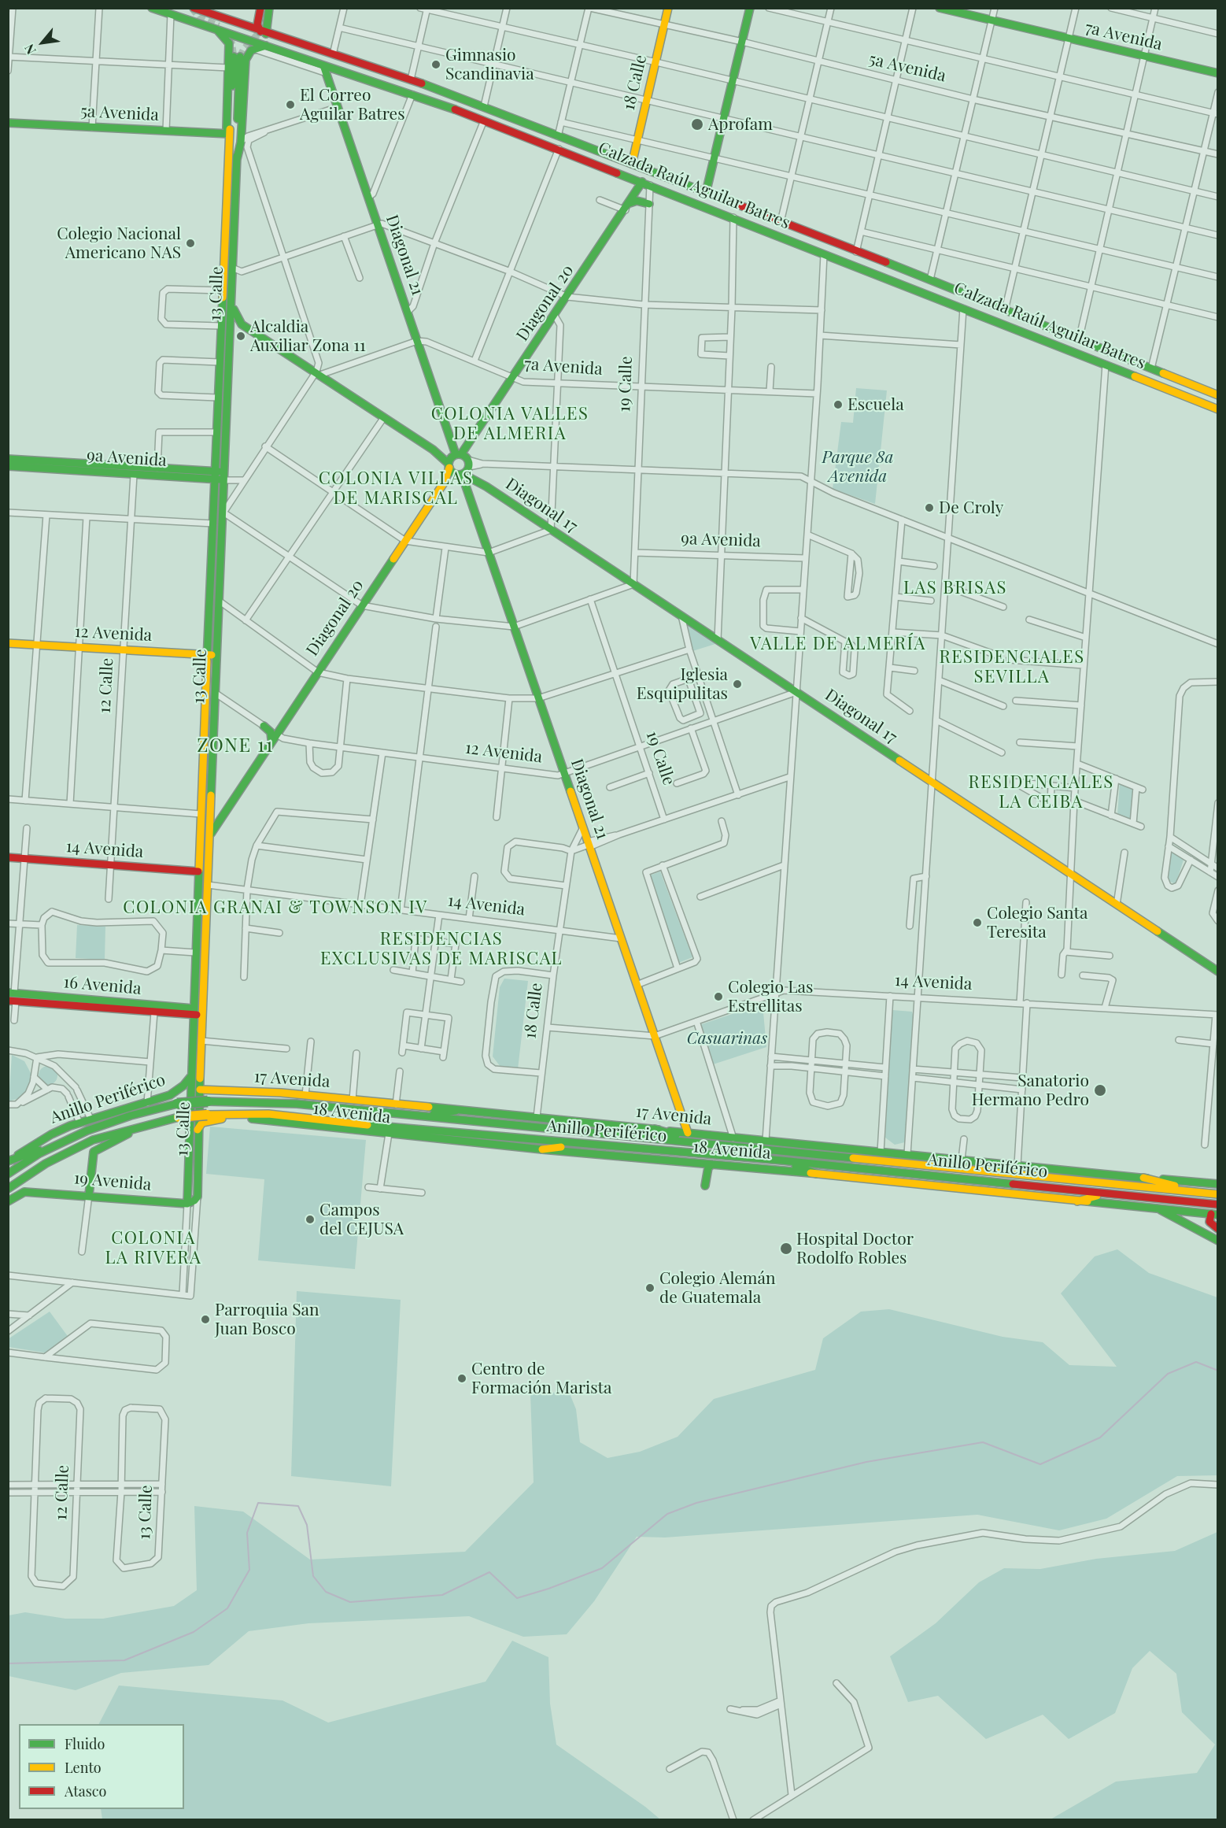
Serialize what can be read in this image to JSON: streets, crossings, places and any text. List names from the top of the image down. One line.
{"streets":{"main road":["7a Avenida","5a Avenida","18 Calle","Calzada Raúl Aguilar Batres","Diagonal 21","13 Calle","Diagonal 20","9a Avenida","Diagonal 17","12 Avenida","14 Avenida","16 Avenida","17 Avenida","Anillo Periférico","18 Avenida","19 Avenida"],"street":["19 Calle","12 Calle"]},"crossings":[["7a Avenida","Diagonal 21"],["7a Avenida","Diagonal 20"],["7a Avenida","19 Calle"],["5a Avenida","18 Calle"],["5a Avenida","13 Calle"],["18 Calle","Calzada Raúl Aguilar Batres"],["18 Calle","Diagonal 21"],["18 Calle","14 Avenida"],["18 Calle","17 Avenida"],["Calzada Raúl Aguilar Batres","Diagonal 21"],["Calzada Raúl Aguilar Batres","Diagonal 20"],["Calzada Raúl Aguilar Batres","19 Calle"],["Diagonal 21","Diagonal 20"],["Diagonal 21","Diagonal 17"],["Diagonal 21","12 Avenida"],["Diagonal 21","14 Avenida"],["Diagonal 21","17 Avenida"],["13 Calle","Diagonal 20"],["13 Calle","9a Avenida"],["13 Calle","Diagonal 17"],["13 Calle","12 Avenida"],["13 Calle","14 Avenida"],["13 Calle","16 Avenida"],["13 Calle","17 Avenida"],["13 Calle","Anillo Periférico"],["13 Calle","18 Avenida"],["13 Calle","19 Avenida"],["Diagonal 20","19 Calle"],["Diagonal 20","Diagonal 17"],["Diagonal 20","12 Avenida"],["19 Calle","9a Avenida"],["19 Calle","Diagonal 17"],["19 Calle","12 Avenida"],["9a Avenida","12 Calle"],["Diagonal 17","12 Avenida"],["12 Avenida","12 Calle"],["12 Calle","14 Avenida"]],"districts":["COLONIA VALLES DE ALMERIA","COLONIA VILLAS DE MARISCAL","LAS BRISAS","VALLE DE ALMERÍA","RESIDENCIALES SEVILLA","ZONE 11","RESIDENCIALES LA CEIBA","COLONIA GRANAI & TOWNSON IV","RESIDENCIAS EXCLUSIVAS DE MARISCAL","COLONIA LA RIVERA"],"parks":["Parque 8a Avenida","Casuarinas"],"places":["Gimnasio Scandinavia","El Correo Aguilar Batres","Aprofam","Colegio Nacional Americano NAS","Alcaldia Auxiliar Zona 11","Escuela","De Croly","Iglesia Esquipulitas","Colegio Santa Teresita","Colegio Las Estrellitas","Sanatorio Hermano Pedro","Campos del CEJUSA","Hospital Doctor Rodolfo Robles","Colegio Alemán de Guatemala","Parroquia San Juan Bosco","Centro de Formación Marista"],"legend":["Fluido","Lento","Atasco"],"north":"bottom left"}
